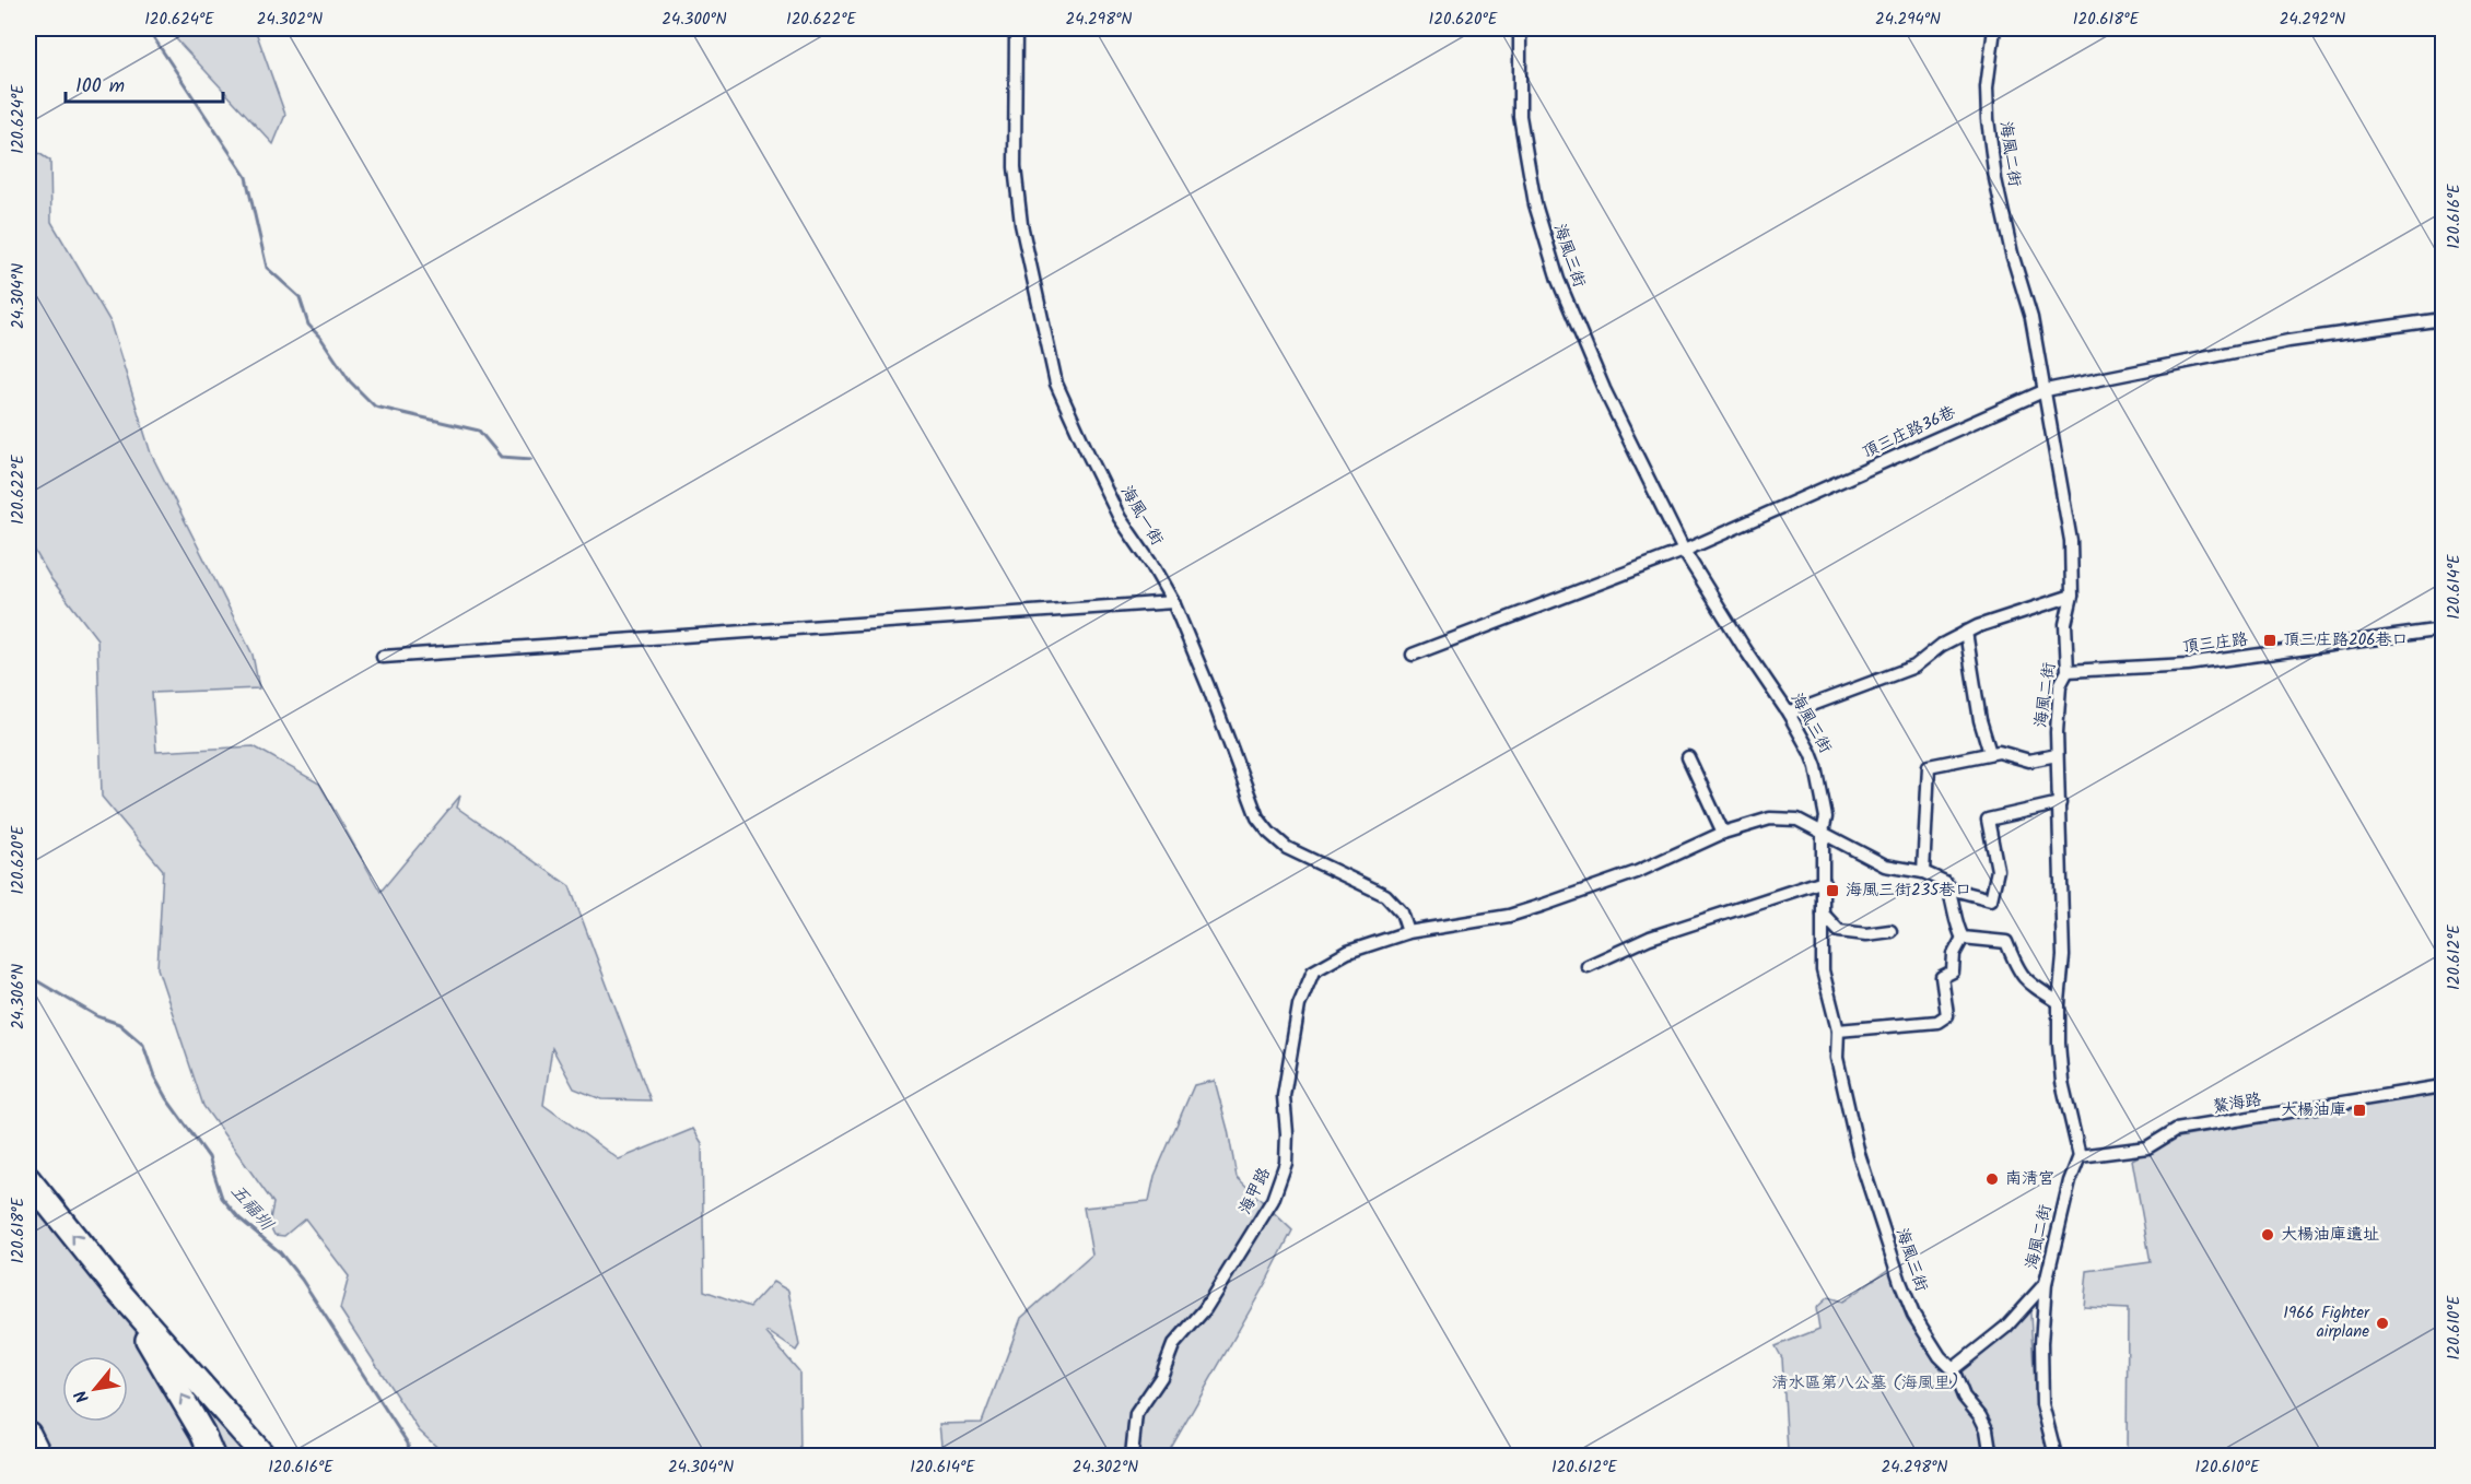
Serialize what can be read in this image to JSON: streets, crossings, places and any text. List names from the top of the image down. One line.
{"streets":{"street":["海風二街","海風三街","頂三庄路36巷","海風一街","頂三庄路","鰲海路","海甲路"]},"crossings":[["海風二街","海風三街"],["海風二街","頂三庄路36巷"],["海風二街","頂三庄路"],["海風二街","鰲海路"],["海風三街","頂三庄路36巷"],["海風三街","海甲路"],["海風一街","海甲路"]],"water":["五福圳"],"parks":["清水區第八公墓 (海風里)"],"places":{"transit":["頂三庄路206巷口","海風三街235巷口","大楊油庫"],"other":["南清宮","大楊油庫遺址","1966 Fighter airplane"]},"scale_bar":"100 m","north":"bottom left","coordinates":["120.624°E","24.302°N","24.300°N","120.622°E","24.298°N","120.620°E","24.294°N","120.618°E","24.292°N","120.616°E","24.304°N","120.614°E","120.612°E","24.306°N","120.610°E"]}
